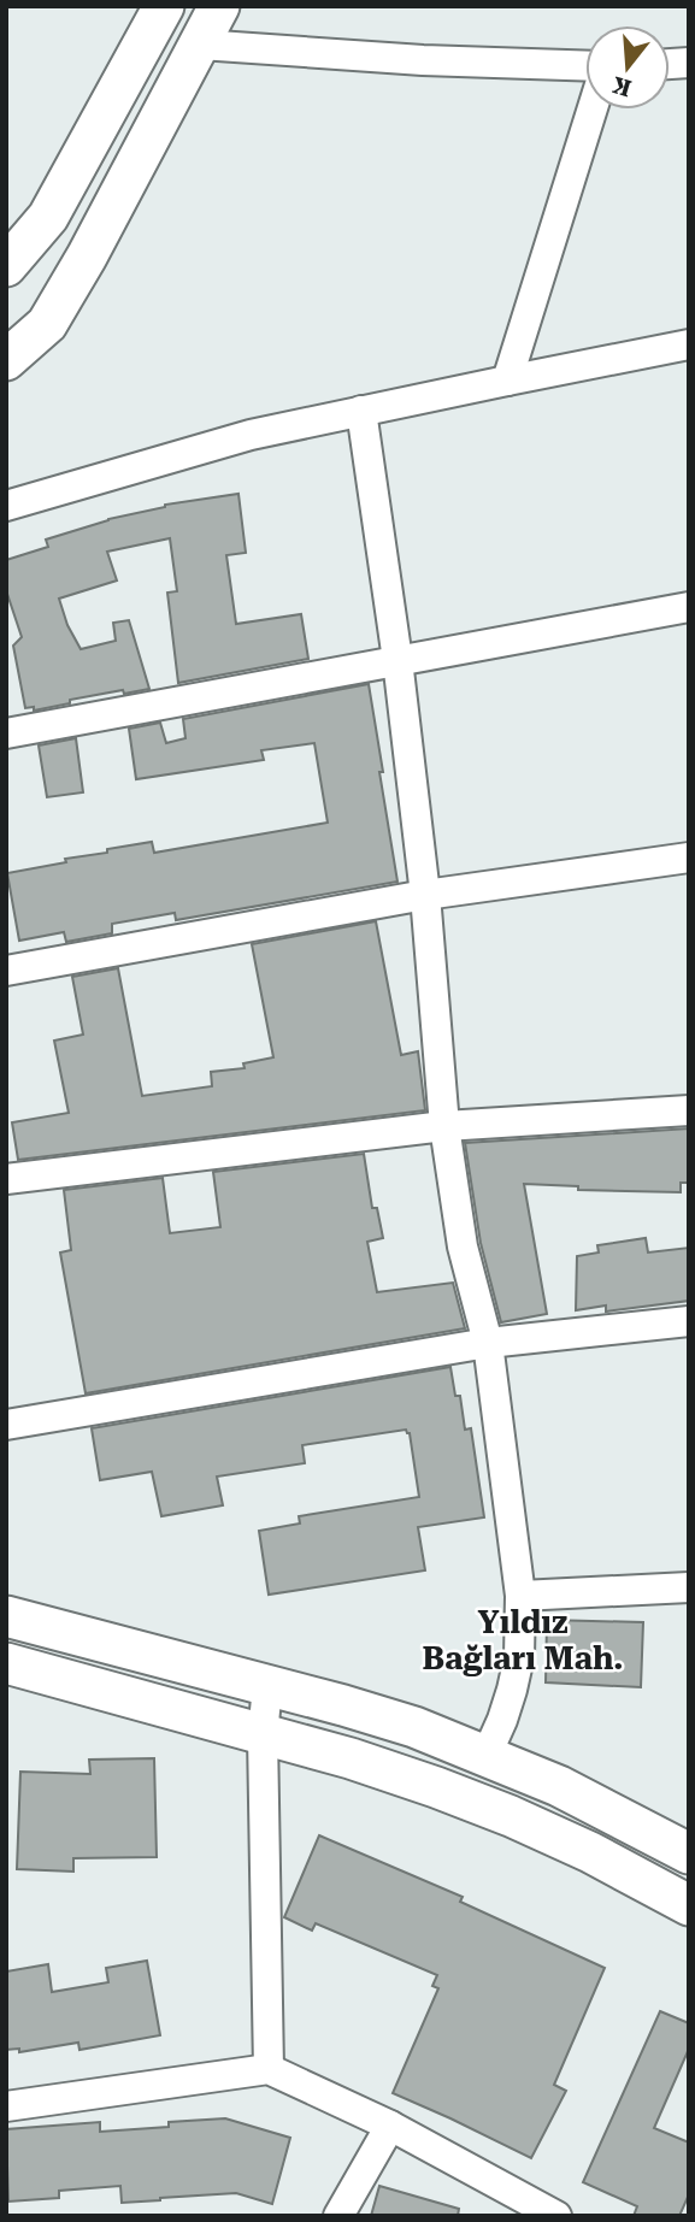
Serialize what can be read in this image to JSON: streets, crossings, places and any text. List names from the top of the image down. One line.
{"districts":["Yıldız Bağları Mah."],"north":"bottom"}
